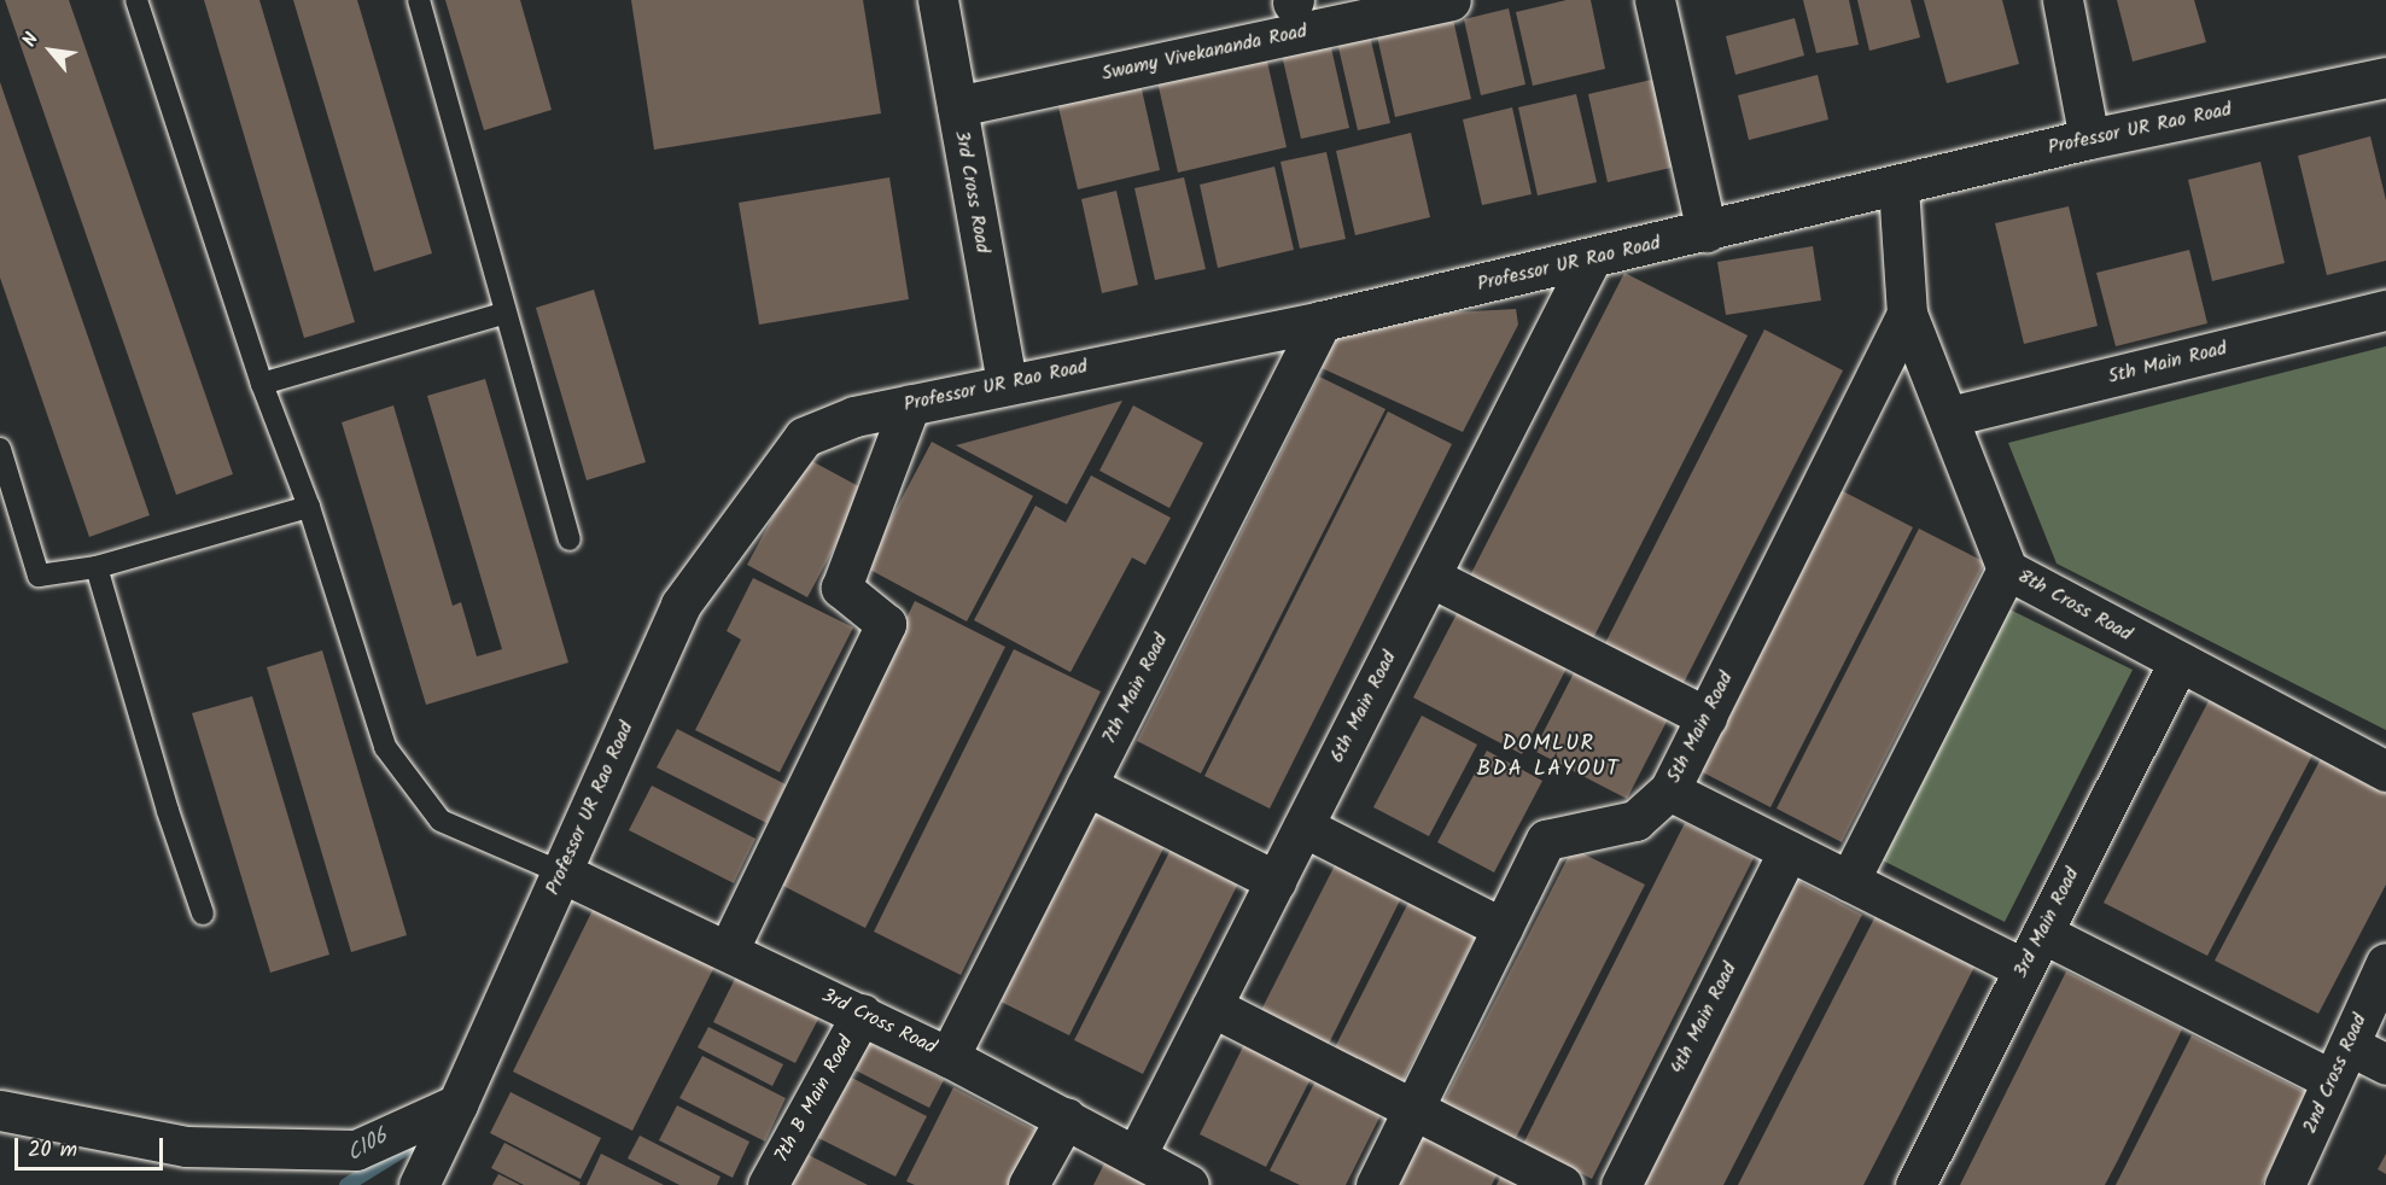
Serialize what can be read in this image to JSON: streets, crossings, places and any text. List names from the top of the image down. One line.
{"streets":{"street":["Swamy Vivekananda Road","Professor UR Rao Road","3rd Cross Road","5th Main Road","8th Cross Road","7th Main Road","6th Main Road","3rd Main Road","4th Main Road","2nd Cross Road","7th B Main Road"]},"crossings":[["Swamy Vivekananda Road","3rd Cross Road"],["Professor UR Rao Road","3rd Cross Road"],["Professor UR Rao Road","7th Main Road"],["Professor UR Rao Road","6th Main Road"],["3rd Cross Road","7th Main Road"],["3rd Cross Road","6th Main Road"],["3rd Cross Road","7th B Main Road"],["5th Main Road","8th Cross Road"],["8th Cross Road","3rd Main Road"]],"districts":["DOMLUR BDA LAYOUT"],"water":["C106"],"scale_bar":"20 m","north":"top left"}
